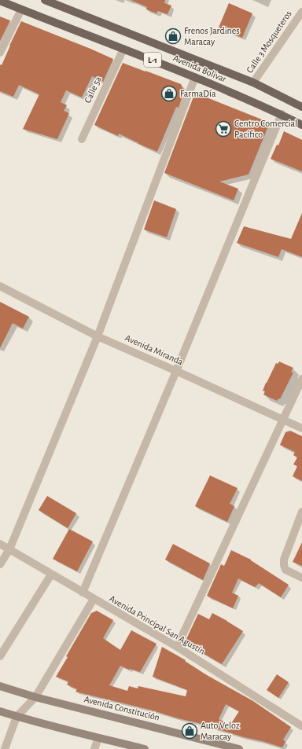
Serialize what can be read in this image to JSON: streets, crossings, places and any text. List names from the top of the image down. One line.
{"streets":{"main road":["L-1","Avenida Bolívar"],"street":["Calle 3 Mosqueteros","Calle 5a","Avenida Miranda","Avenida Principal San Agustín","Avenida Constitución"]},"crossings":[["Calle 3 Mosqueteros","Avenida Bolívar"],["Avenida Bolívar","Calle 5a"]],"places":{"shop":["Frenos Jardines Maracay","FarmaDía","Auto Veloz Maracay"],"supermarket":["Centro Comercial Pacífico"]}}
